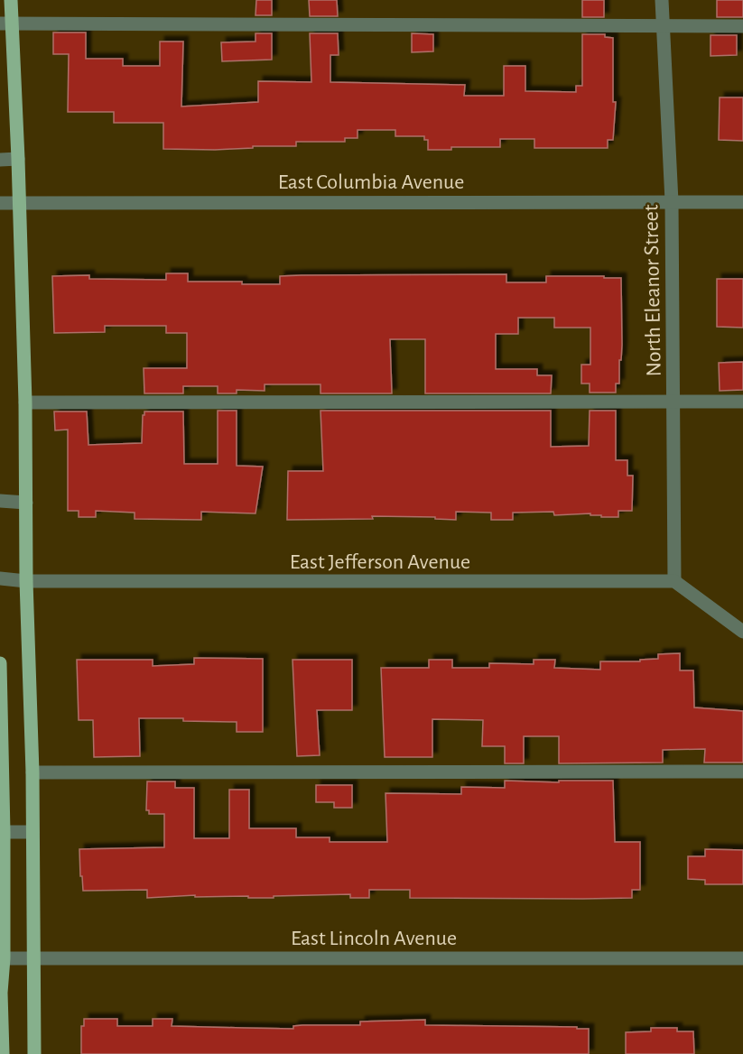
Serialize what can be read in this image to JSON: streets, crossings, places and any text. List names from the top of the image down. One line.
{"streets":{"street":["East Columbia Avenue","North Eleanor Street","East Jefferson Avenue","East Lincoln Avenue"]},"crossings":[["East Columbia Avenue","North Eleanor Street"],["North Eleanor Street","East Jefferson Avenue"]]}
